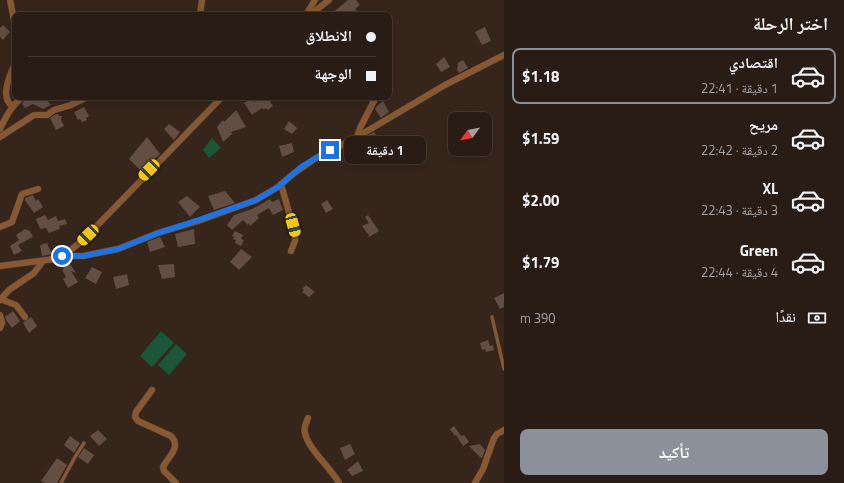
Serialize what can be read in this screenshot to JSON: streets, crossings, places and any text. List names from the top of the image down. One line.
{"north":"bottom left","page":{"heading":"اختر الرحلة","banner":["الانطلاق","الوجهة"],"list":[{"name":"اقتصادي","note":"1 دقيقة · 22:41","value":"$1.18"},{"name":"مريح","note":"2 دقيقة · 22:42","value":"$1.59"},{"name":"XL","note":"3 دقيقة · 22:43","value":"$2.00"},{"name":"Green","note":"4 دقيقة · 22:44","value":"$1.79"}],"bubble":"1 دقيقة","pay":["نقدًا","390 m"],"buttons":"تأكيد"}}
